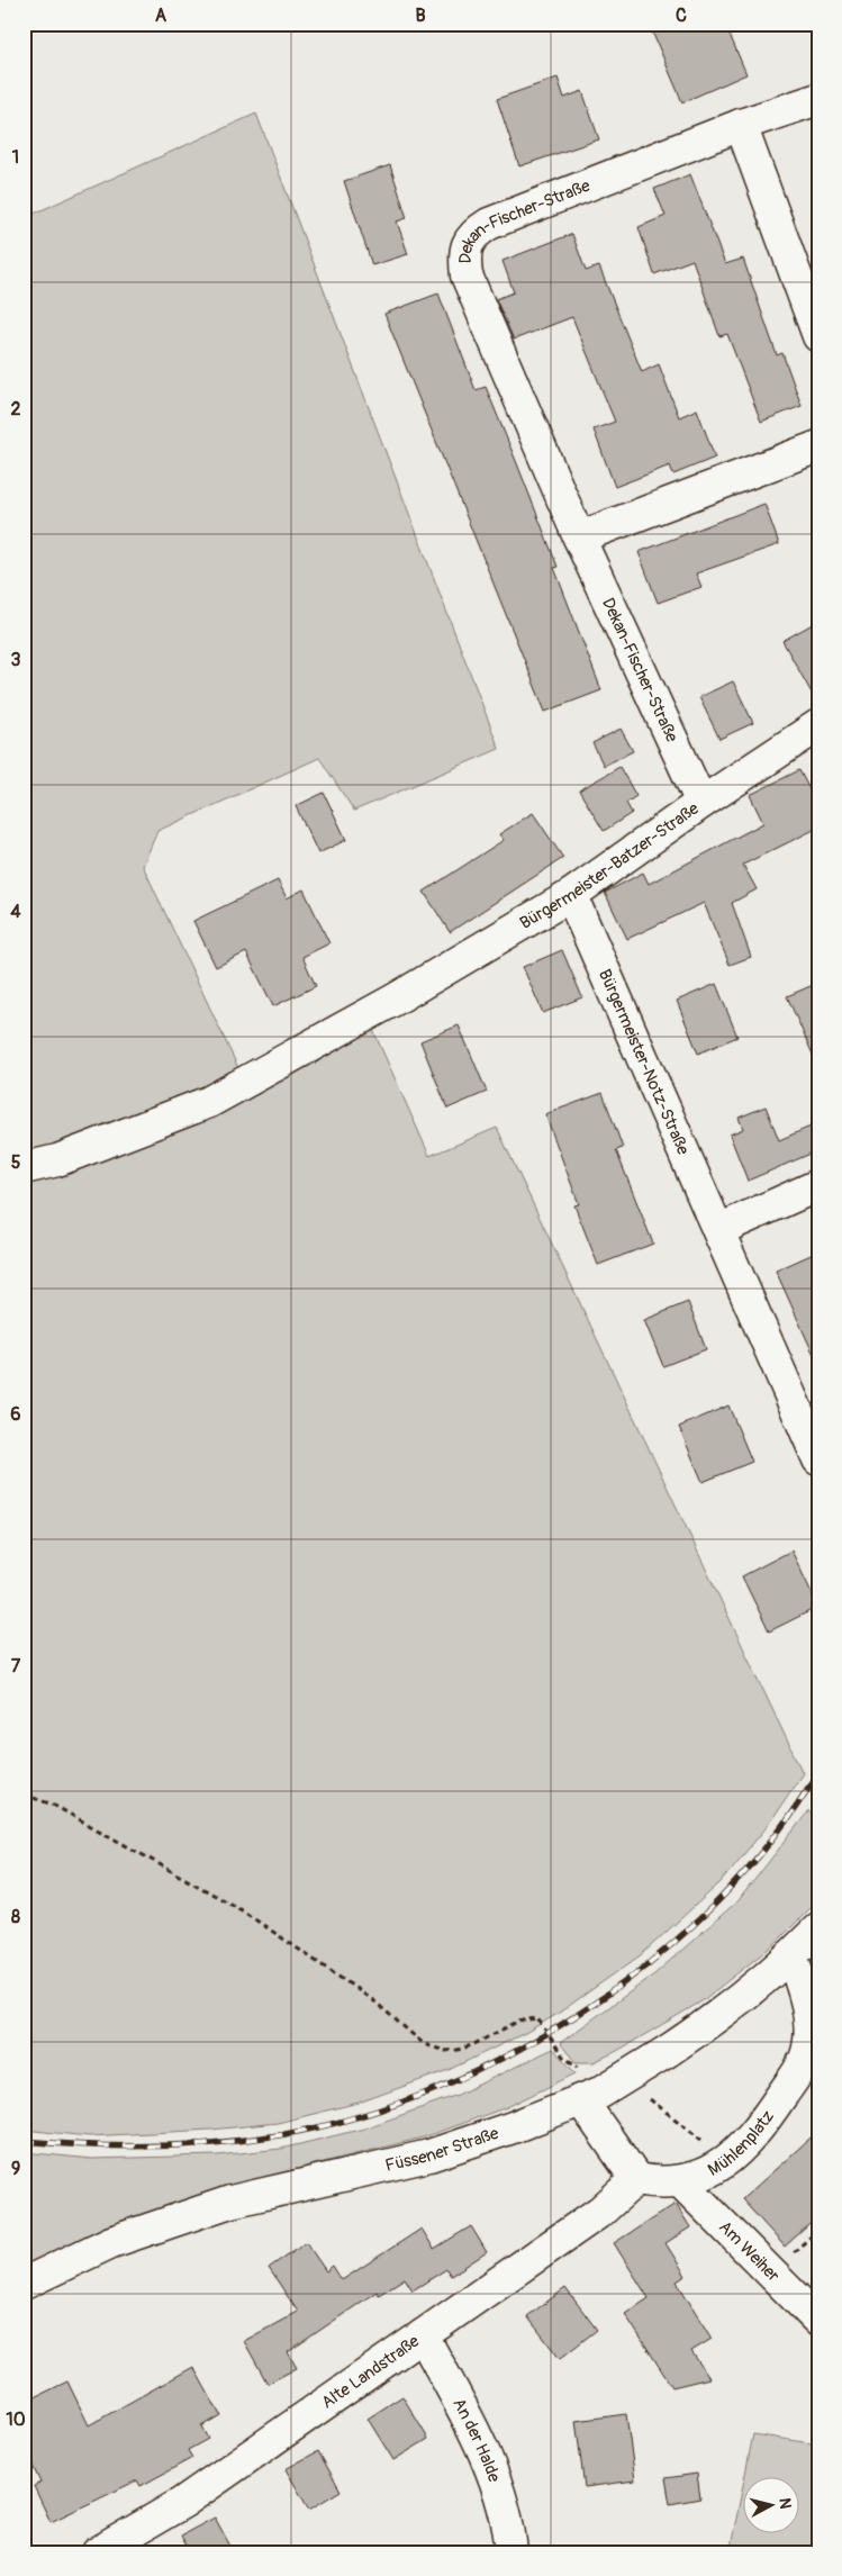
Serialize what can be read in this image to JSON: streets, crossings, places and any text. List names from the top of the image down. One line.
{"streets":{"street":["Dekan-Fischer-Straße","Bürgermeister-Batzer-Straße","Bürgermeister-Notz-Straße","Mühlenplatz","Füssener Straße","Am Weiher","Alte Landstraße","An der Halde"]},"crossings":[["Dekan-Fischer-Straße","Bürgermeister-Batzer-Straße"],["Bürgermeister-Batzer-Straße","Bürgermeister-Notz-Straße"],["Mühlenplatz","Füssener Straße"],["Mühlenplatz","Am Weiher"],["Mühlenplatz","Alte Landstraße"],["Alte Landstraße","An der Halde"]],"north":"right","grid":{"columns":["A","B","C"],"rows":["1","2","3","4","5","6","7","8","9","10"]}}
